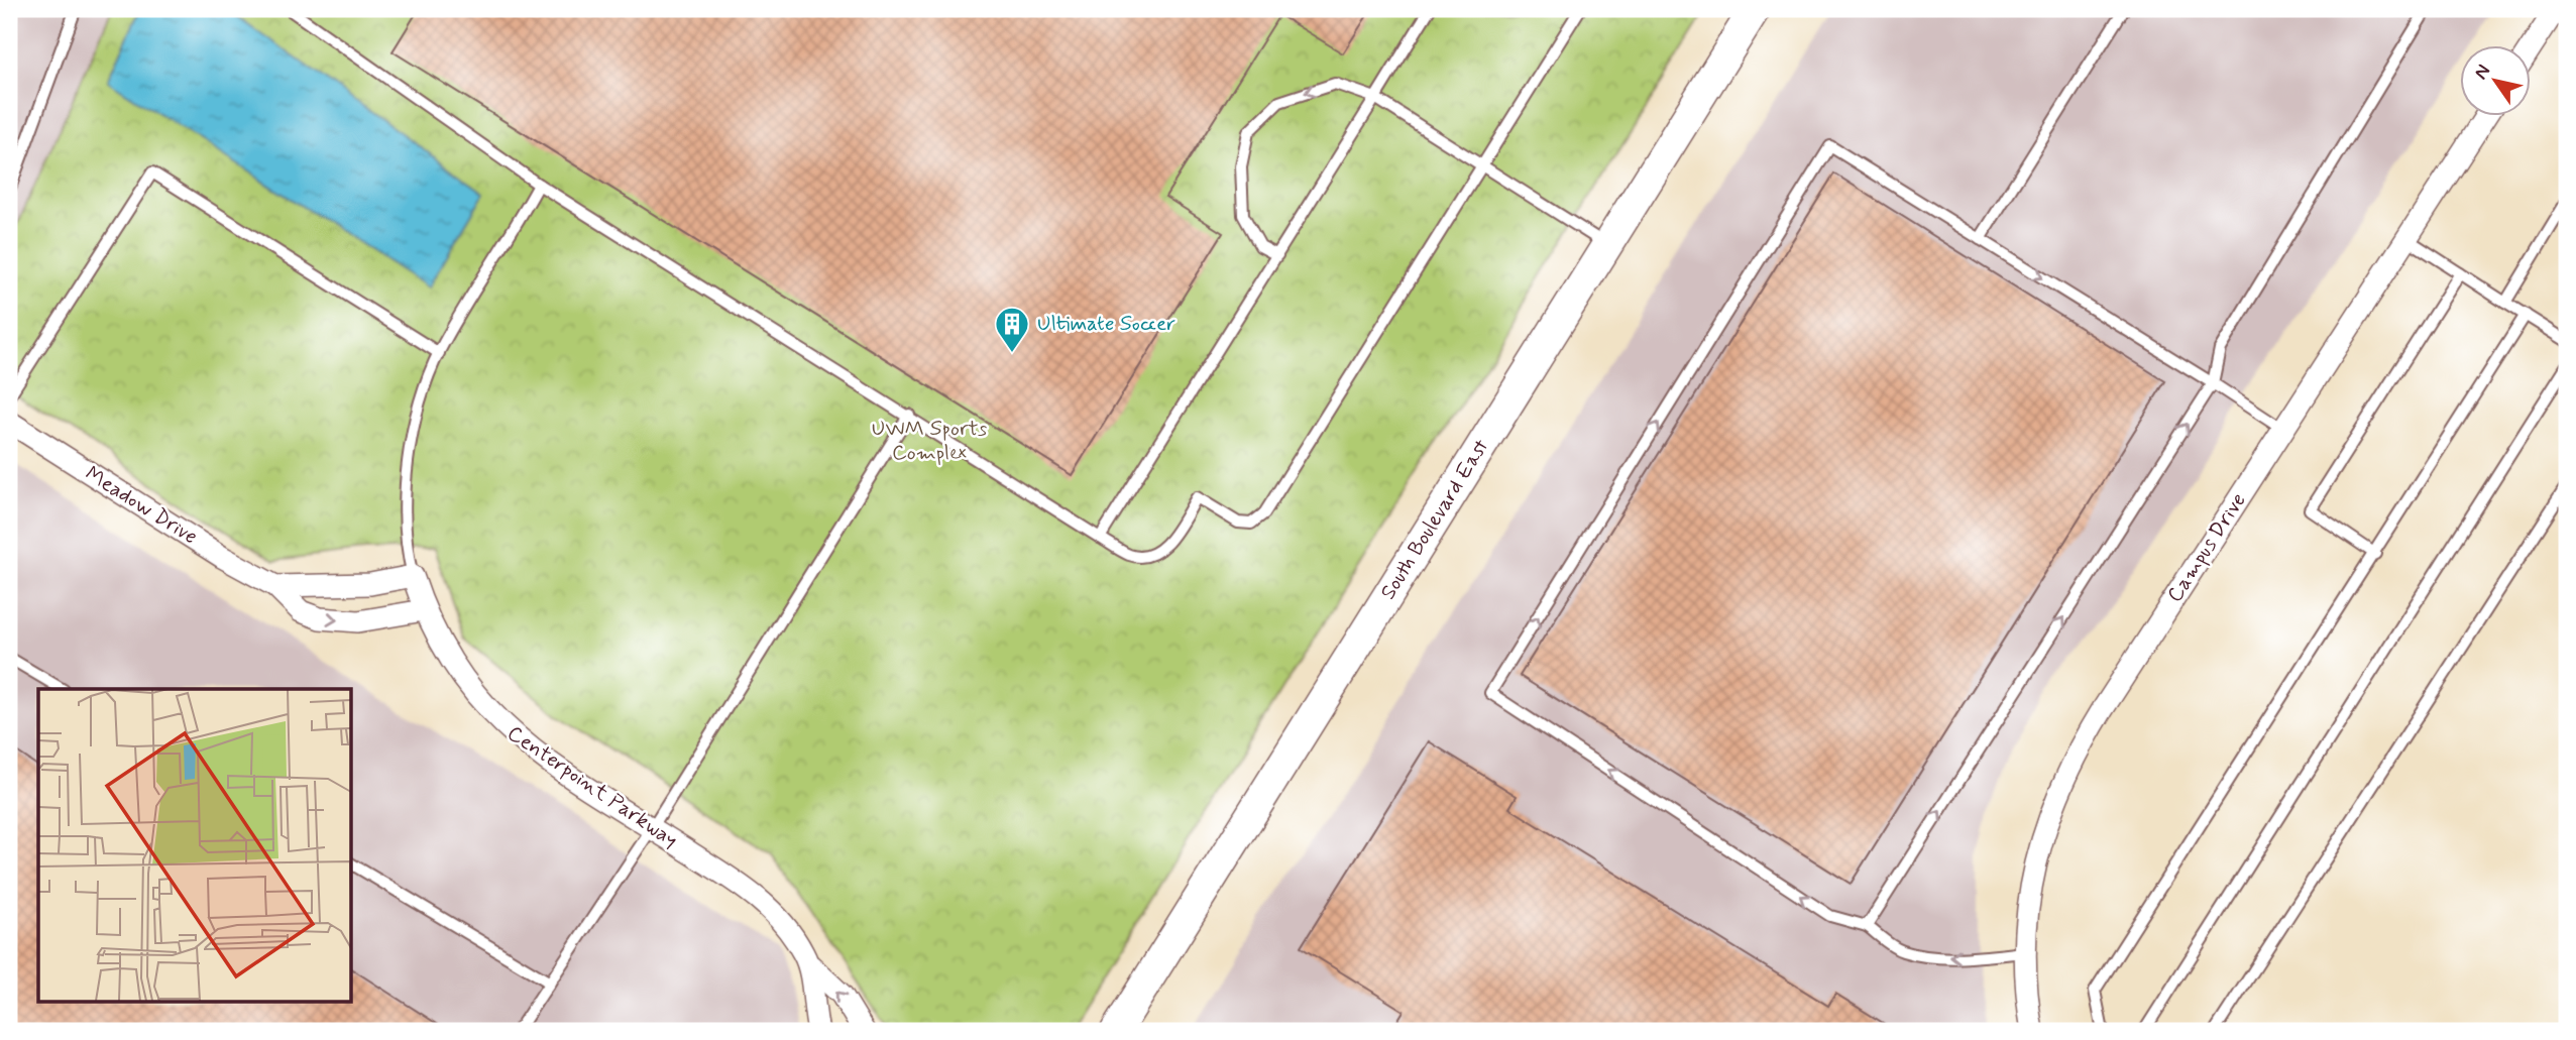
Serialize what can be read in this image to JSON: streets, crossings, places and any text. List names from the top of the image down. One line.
{"streets":{"street":["Meadow Drive","South Boulevard East","Campus Drive","Centerpoint Parkway"]},"crossings":[["Meadow Drive","Centerpoint Parkway"]],"parks":["UWM Sports Complex"],"places":{"building":["Ultimate Soccer"]},"north":"top left"}
